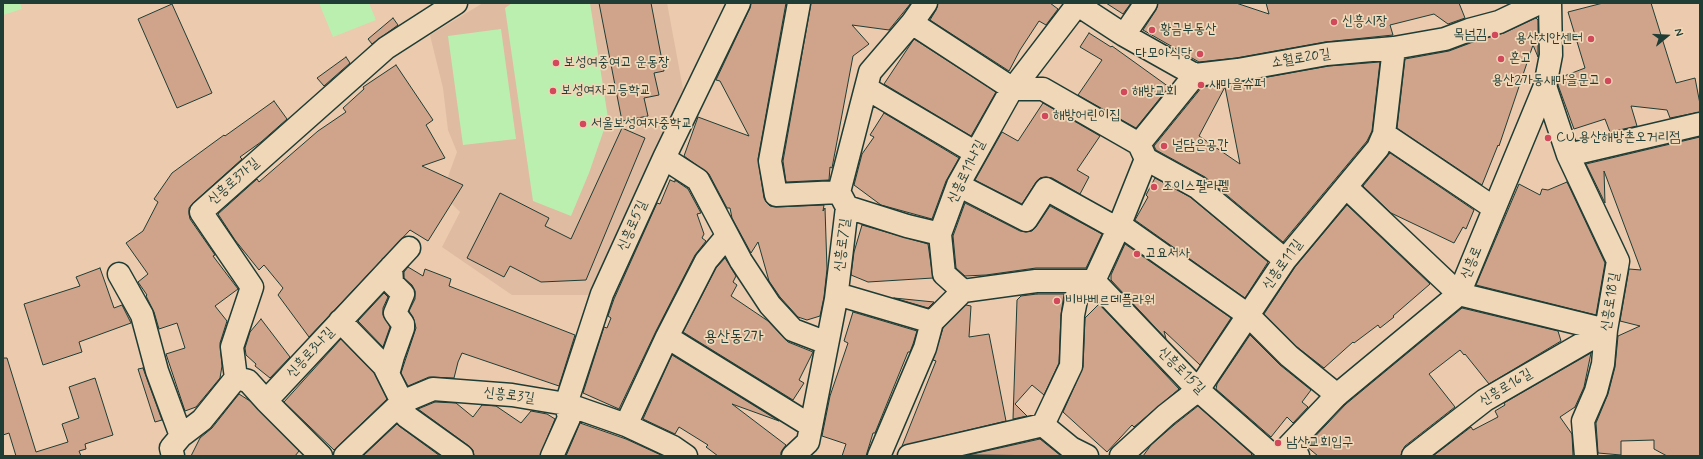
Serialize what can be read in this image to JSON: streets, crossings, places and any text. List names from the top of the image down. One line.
{"streets":{"street":["소월로20길","신흥로11나길","신흥로3가길","신흥로5길","신흥로7길","신흥로","신흥로11길","신흥로18길","신흥로3나길","신흥로15길","신흥로16길","신흥로3길"]},"crossings":[["소월로20길","신흥로11길"],["신흥로5길","신흥로3길"],["신흥로","신흥로18길"],["신흥로11길","신흥로15길"],["신흥로18길","신흥로16길"]],"districts":["용산동2가"],"places":["신흥시장","황금부동산","목넘김","용산치안센터","다모아식당","혼고","보성여중여고 운동장","용산2가동새마을문고","새마을슈퍼","보성여자고등학교","해방교회","해방어린이집","서울보성여자중학교","CU 용산해방촌오거리점","널담은공간","조이스팔라펠","고요서사","비바베르데플라워","남산교회입구"],"north":"right"}
